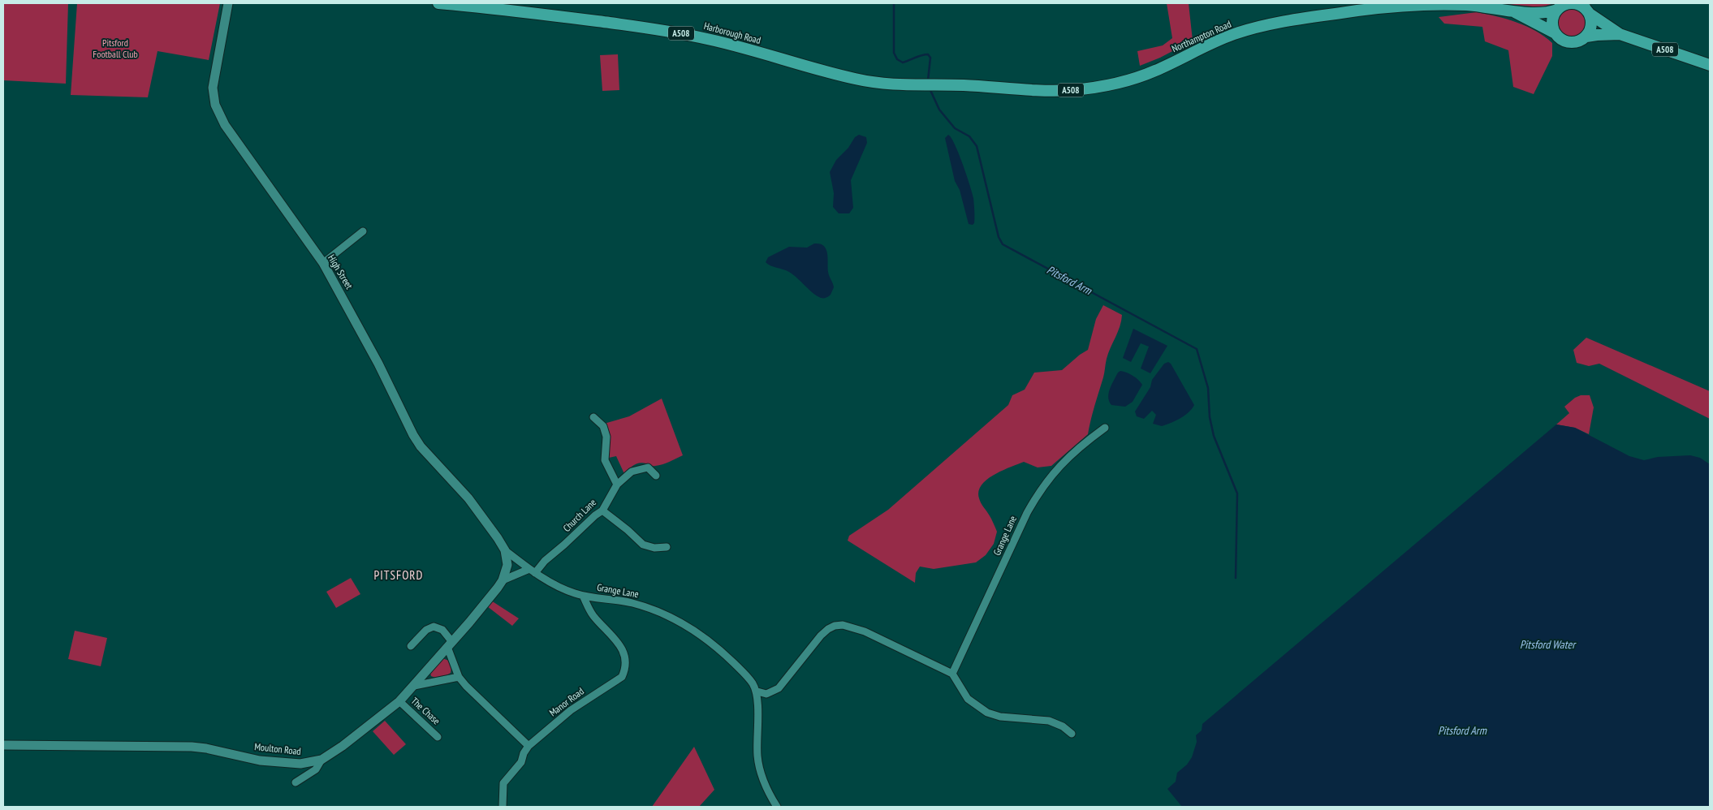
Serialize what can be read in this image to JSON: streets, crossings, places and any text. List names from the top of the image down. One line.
{"streets":{"highway":["A508","Harborough Road","Northampton Road"],"street":["High Street","Church Lane","Grange Lane","Manor Road","The Chase","Moulton Road"]},"crossings":[["A508","Northampton Road"],["Harborough Road","Northampton Road"],["High Street","Moulton Road"],["Church Lane","Grange Lane"],["Grange Lane","Manor Road"],["Grange Lane","Moulton Road"],["The Chase","Moulton Road"]],"districts":["PITSFORD"],"water":["Pitsford Arm","Pitsford Water"],"parks":["Pitsford Football Club"]}
